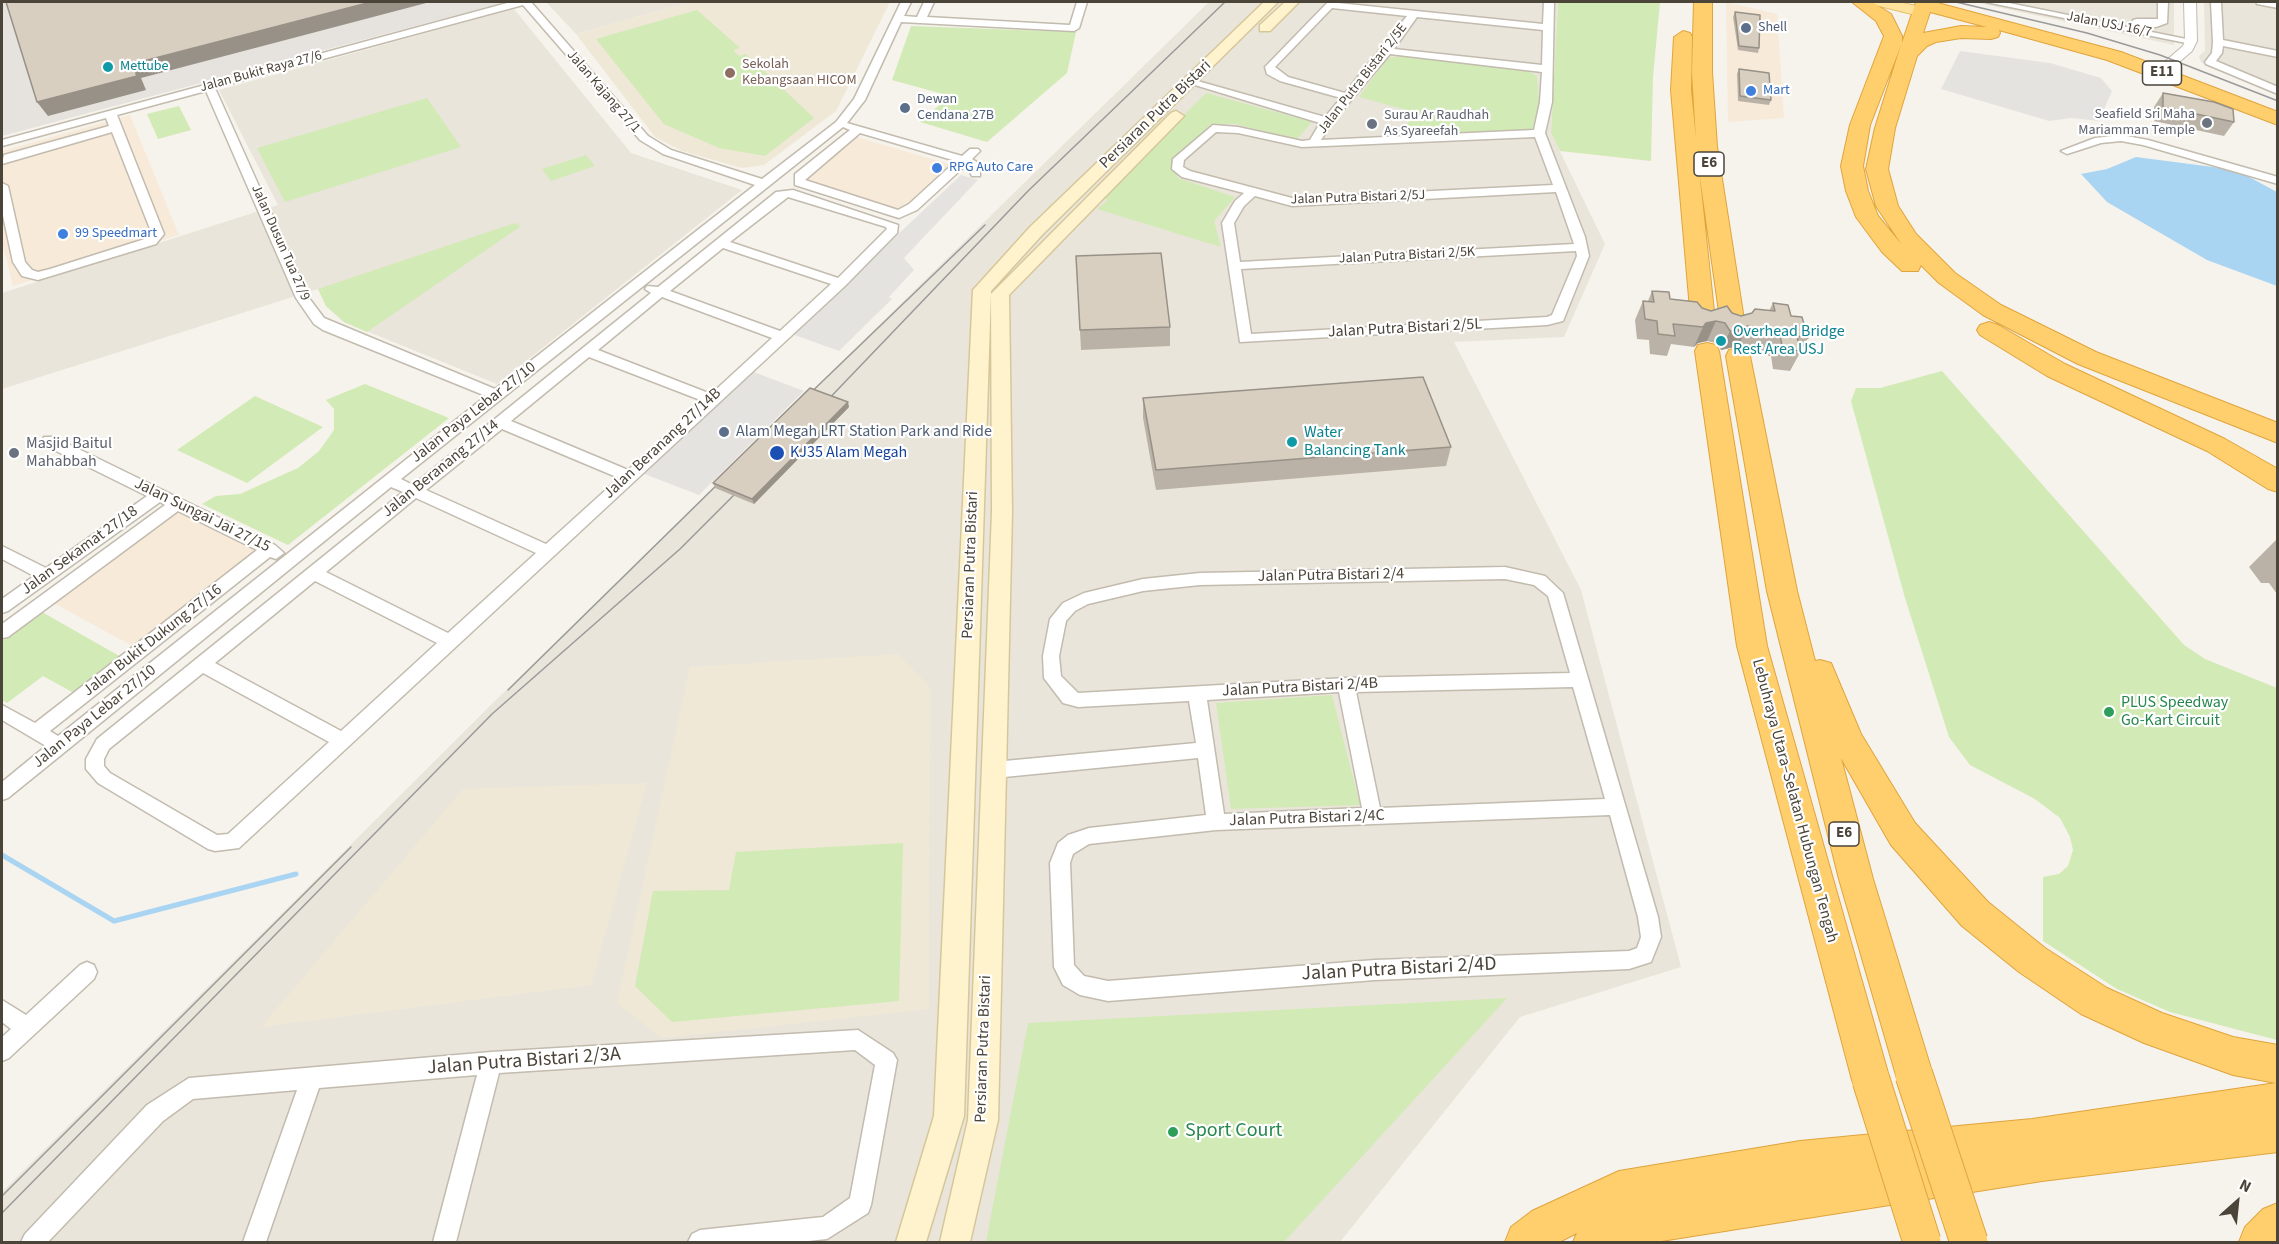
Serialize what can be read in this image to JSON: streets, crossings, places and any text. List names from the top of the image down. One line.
{"streets":{"highway":["E11","E6","Lebuhraya Utara–Selatan Hubungan Tengah"],"main road":["Persiaran Putra Bistari"],"street":["Jalan USJ 16/7","Jalan Bukit Raya 27/6","Jalan Putra Bistari 2/5E","Jalan Kajang 27/1","Jalan Putra Bistari 2/5J","Jalan Dusun Tua 27/9","Jalan Putra Bistari 2/5K","Jalan Putra Bistari 2/5L","Jalan Paya Lebar 27/10","Jalan Beranang 27/14B","Jalan Beranang 27/14","Jalan Sungai Jai 27/15","Jalan Sekamat 27/18","Jalan Putra Bistari 2/4","Jalan Bukit Dukung 27/16","Jalan Putra Bistari 2/4B","Jalan Putra Bistari 2/4C","Jalan Putra Bistari 2/4D","Jalan Putra Bistari 2/3A"]},"crossings":[["Jalan Bukit Raya 27/6","Jalan Dusun Tua 27/9"],["Jalan Putra Bistari 2/5E","Jalan Putra Bistari 2/5J"],["Jalan Kajang 27/1","Jalan Paya Lebar 27/10"],["Jalan Dusun Tua 27/9","Jalan Paya Lebar 27/10"],["Jalan Putra Bistari 2/5K","Jalan Putra Bistari 2/5L"],["Jalan Paya Lebar 27/10","Jalan Sungai Jai 27/15"],["Jalan Beranang 27/14B","Jalan Beranang 27/14"],["Jalan Sungai Jai 27/15","Jalan Sekamat 27/18"],["Jalan Sungai Jai 27/15","Jalan Bukit Dukung 27/16"],["Jalan Putra Bistari 2/4","Jalan Putra Bistari 2/4B"],["Jalan Putra Bistari 2/4","Jalan Putra Bistari 2/4C"],["Jalan Putra Bistari 2/4","Jalan Putra Bistari 2/4D"],["Jalan Putra Bistari 2/4C","Jalan Putra Bistari 2/4D"]],"places":["Shell","Mettube","Sekolah Kebangsaan HICOM","Mart","Dewan Cendana 27B","Seafield Sri Maha Mariamman Temple","Surau Ar Raudhah As Syareefah","RPG Auto Care","99 Speedmart","Overhead Bridge Rest Area USJ","Alam Megah LRT Station Park and Ride","Water Balancing Tank","Masjid Baitul Mahabbah","KJ35 Alam Megah","PLUS Speedway Go-Kart Circuit","Sport Court"],"north":"top right"}
